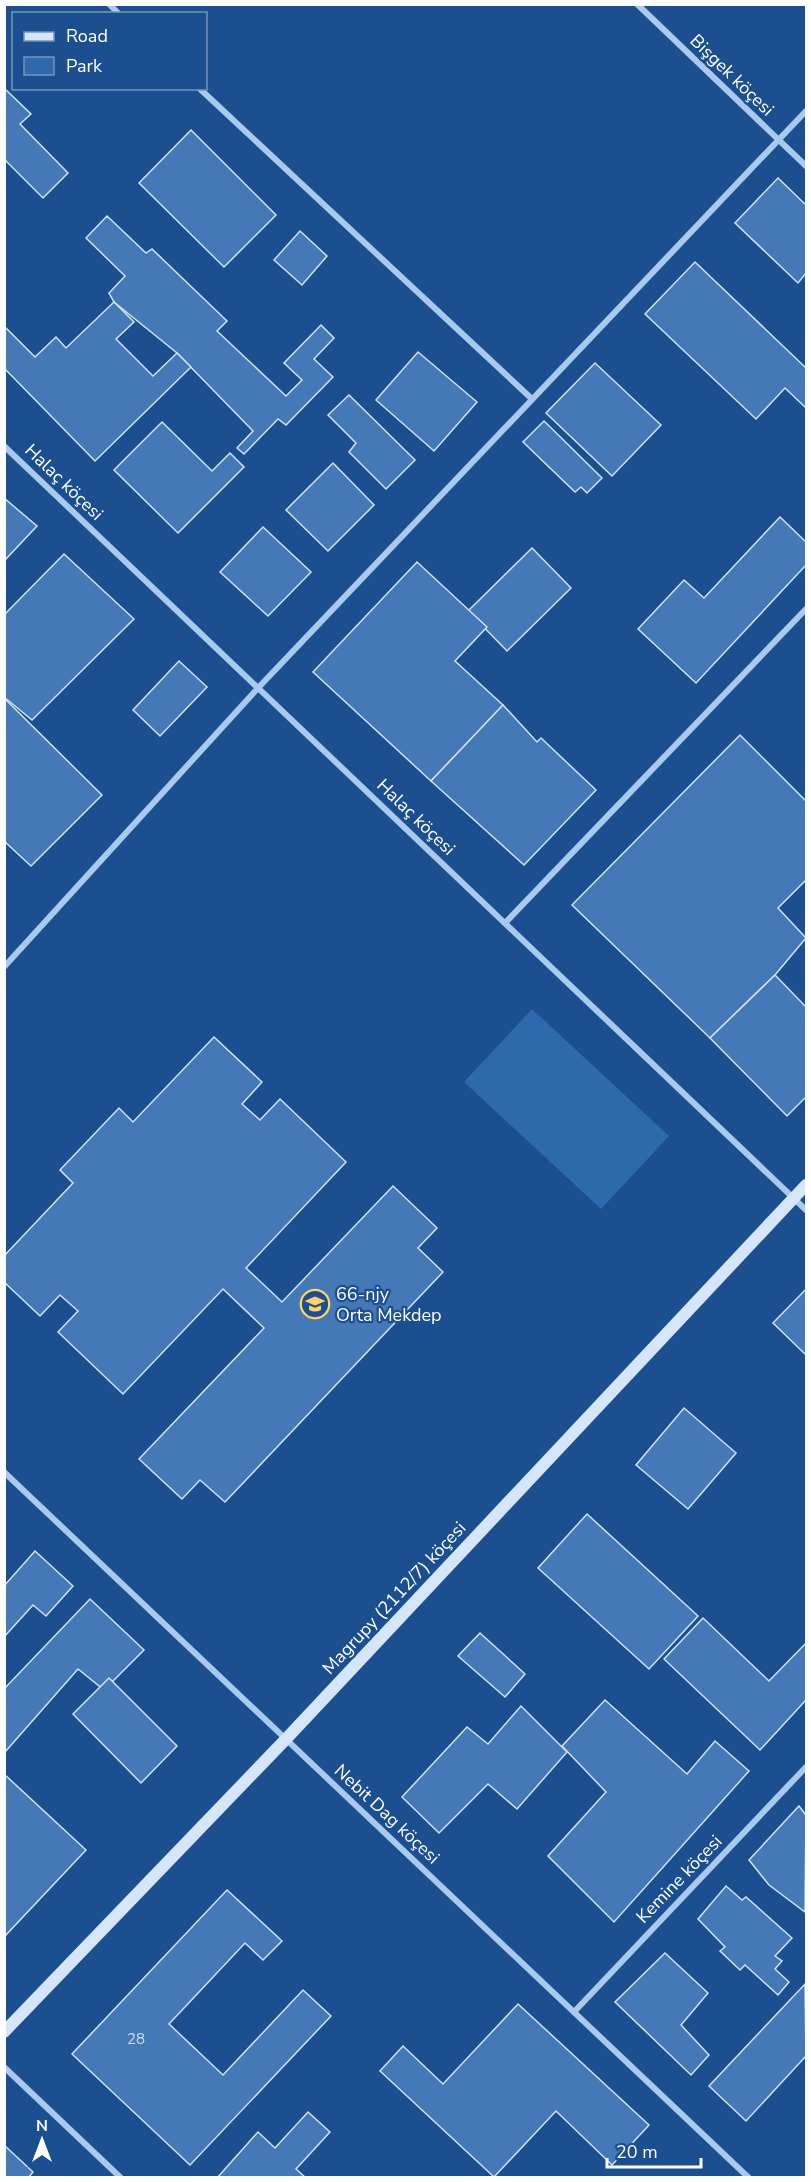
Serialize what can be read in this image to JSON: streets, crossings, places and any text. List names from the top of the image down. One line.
{"streets":{"street":["Bişgek köçesi","Halaç köçesi","Magrupy (2112/7) köçesi","Nebit Dag köçesi","Kemine köçesi"]},"crossings":[["Halaç köçesi","Magrupy (2112/7) köçesi"],["Magrupy (2112/7) köçesi","Nebit Dag köçesi"],["Nebit Dag köçesi","Kemine köçesi"]],"places":{"school or university":["66-njy Orta Mekdep"]},"house_numbers":["28"],"legend":["Road","Park"],"scale_bar":"20 m","north":"top"}
